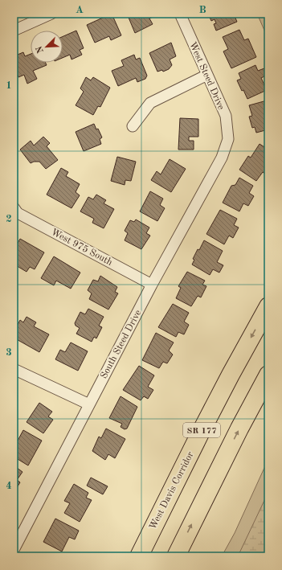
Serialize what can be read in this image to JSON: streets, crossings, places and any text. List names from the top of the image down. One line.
{"streets":{"highway":["SR 177","West Davis Corridor"],"street":["West Steed Drive","West 975 South","South Steed Drive"]},"crossings":[["West Steed Drive","South Steed Drive"],["West 975 South","South Steed Drive"]],"north":"bottom left","grid":{"columns":["A","B"],"rows":["1","2","3","4"]}}
